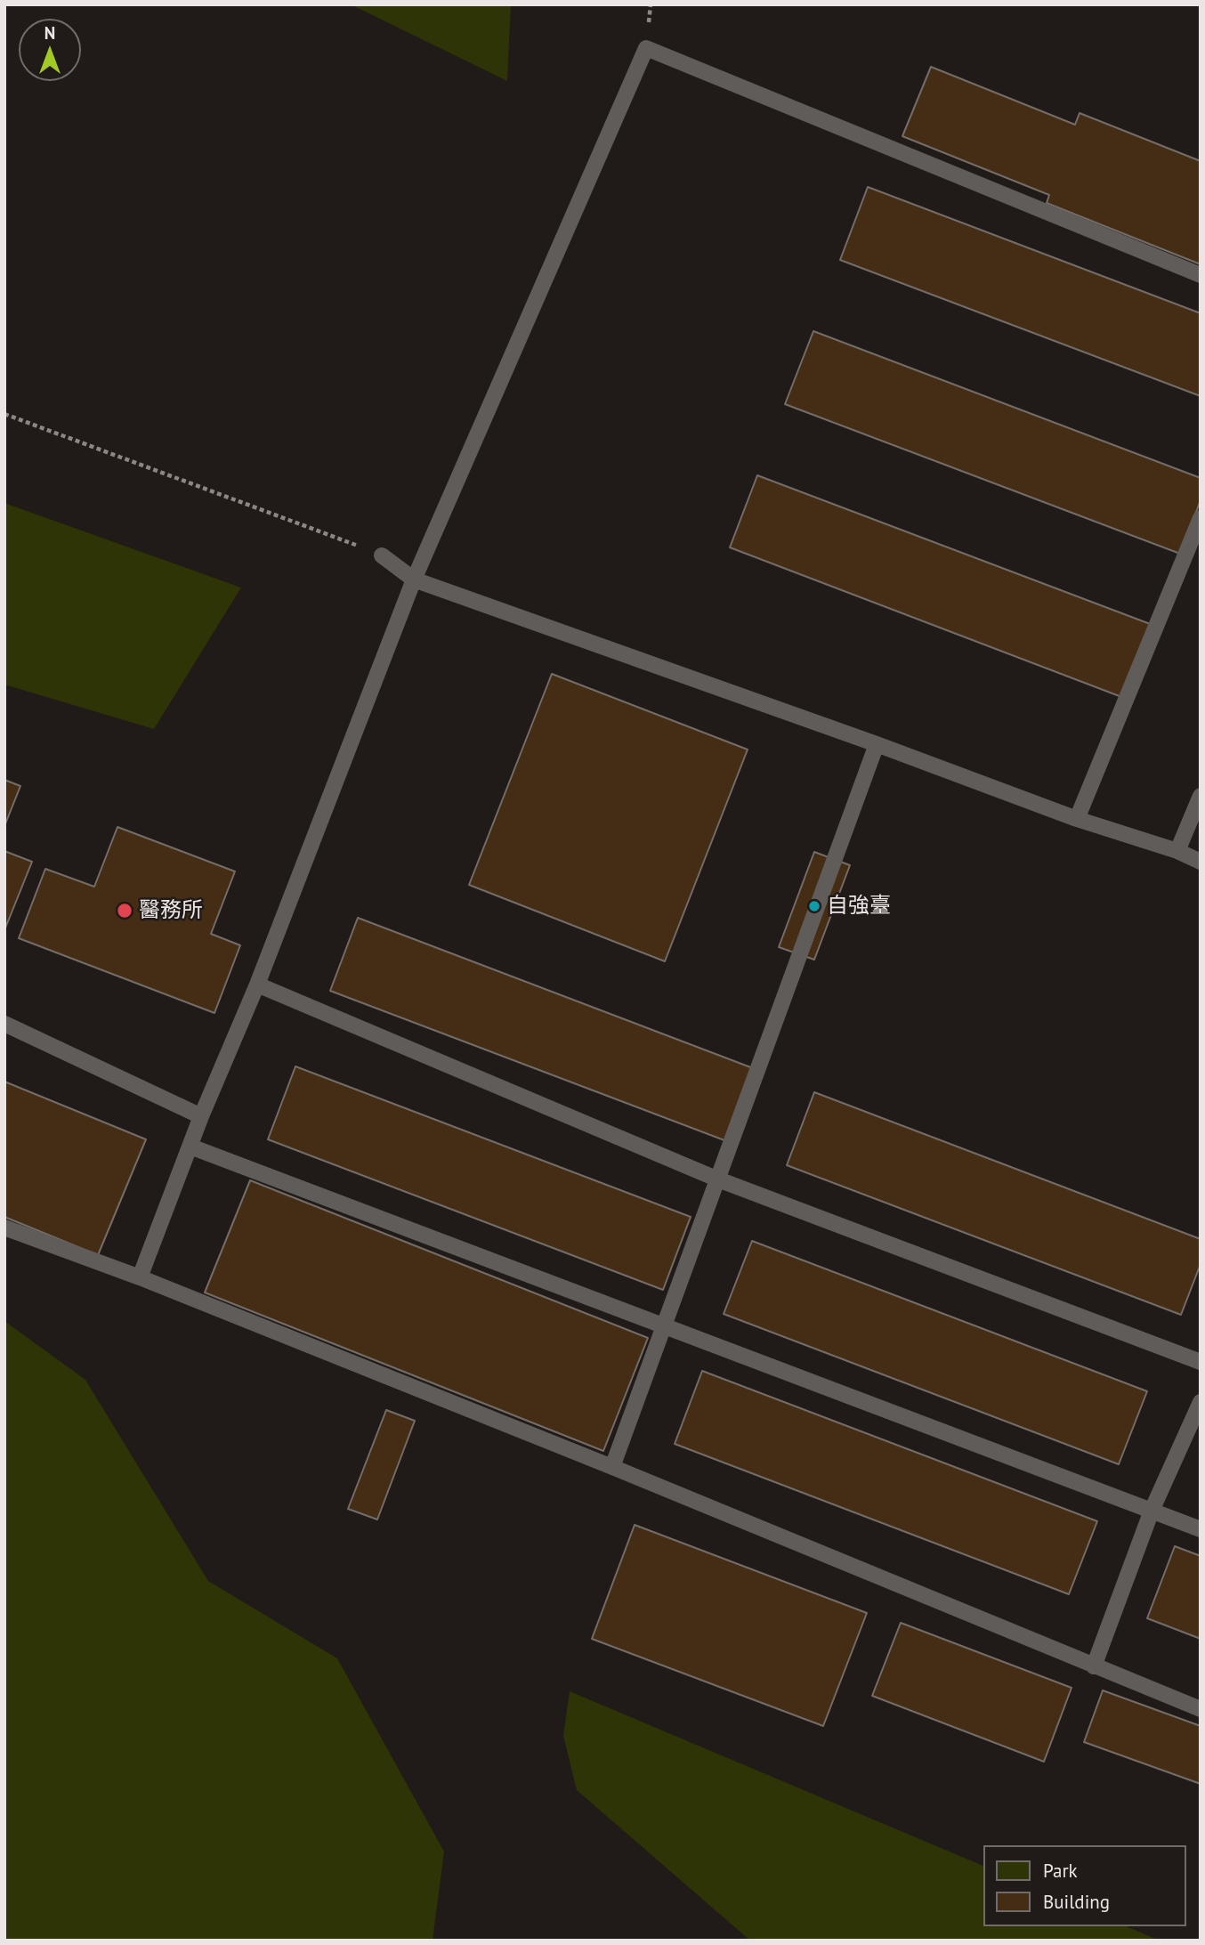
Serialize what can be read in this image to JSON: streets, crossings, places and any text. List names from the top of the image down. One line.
{"places":["自強臺","醫務所"],"legend":["Park","Building"],"north":"top"}
